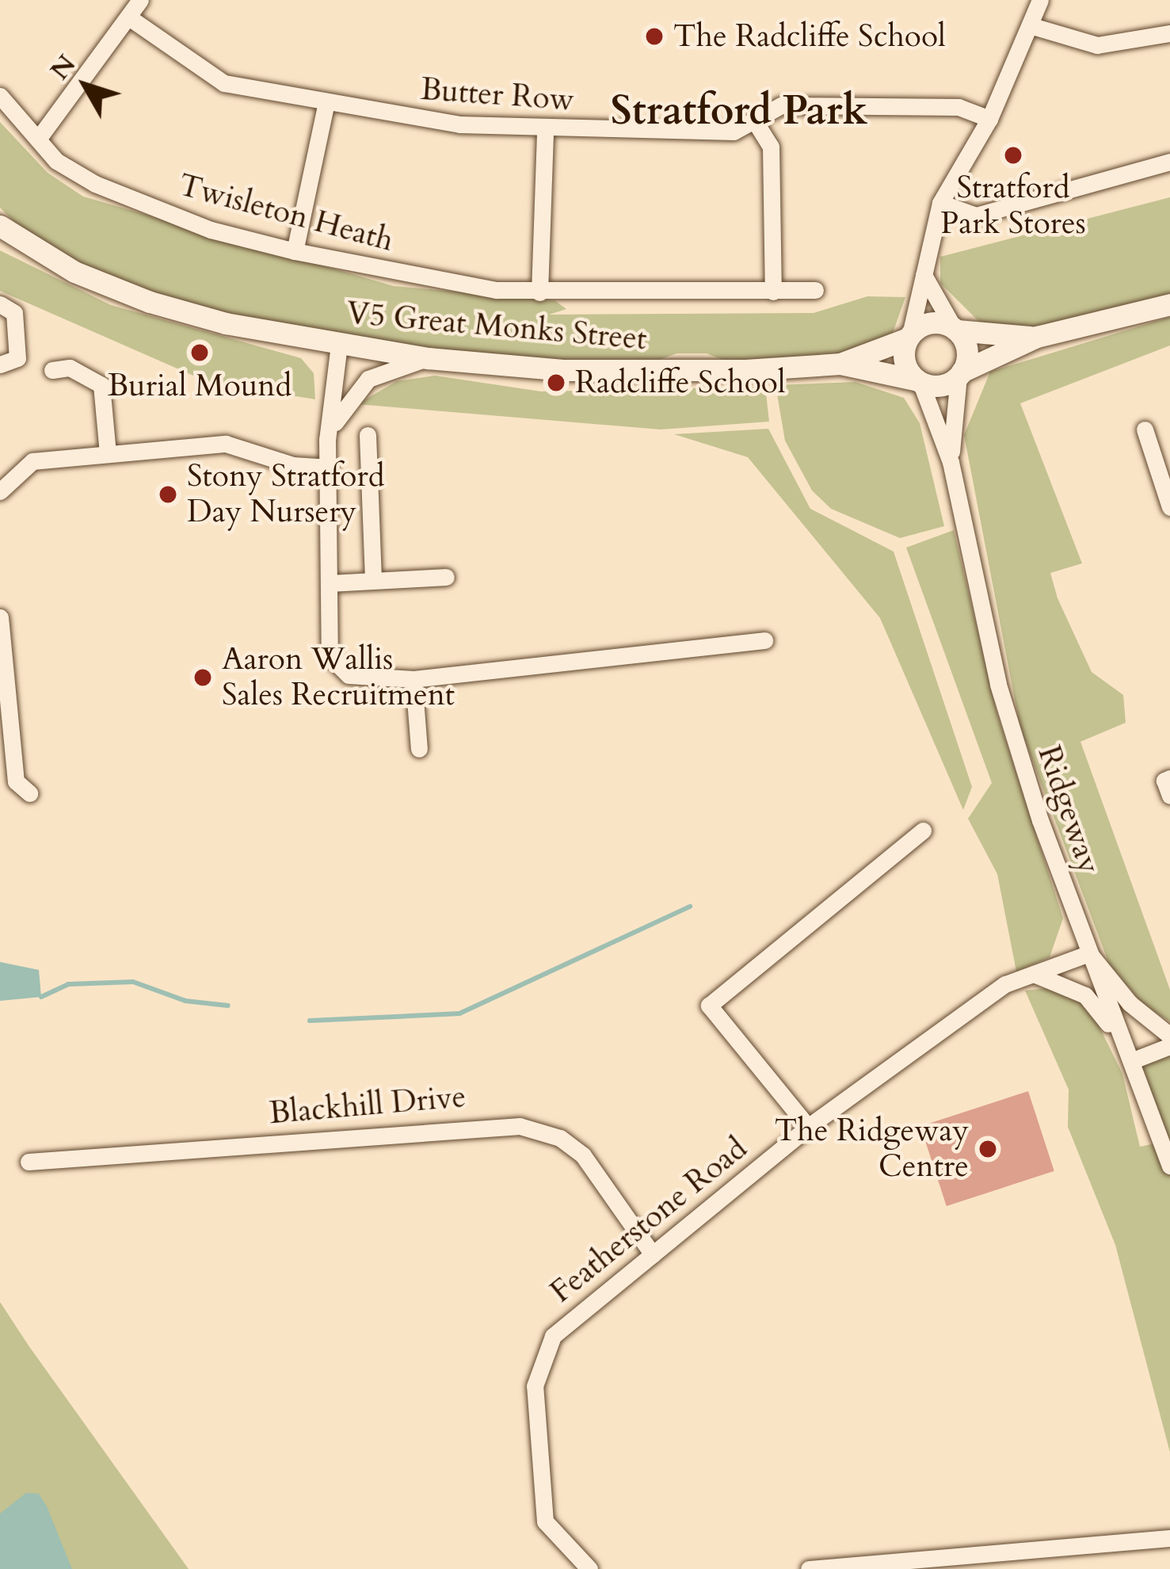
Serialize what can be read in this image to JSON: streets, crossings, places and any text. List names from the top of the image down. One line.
{"streets":{"street":["Butter Row","Twisleton Heath","V5 Great Monks Street","Ridgeway","Blackhill Drive","Featherstone Road"]},"crossings":[["V5 Great Monks Street","Ridgeway"],["Ridgeway","Featherstone Road"],["Blackhill Drive","Featherstone Road"]],"districts":["Stratford Park"],"places":["The Radcliffe School","Stratford Park Stores","Burial Mound","Radcliffe School","Stony Stratford Day Nursery","Aaron Wallis Sales Recruitment","The Ridgeway Centre"],"north":"top left"}
